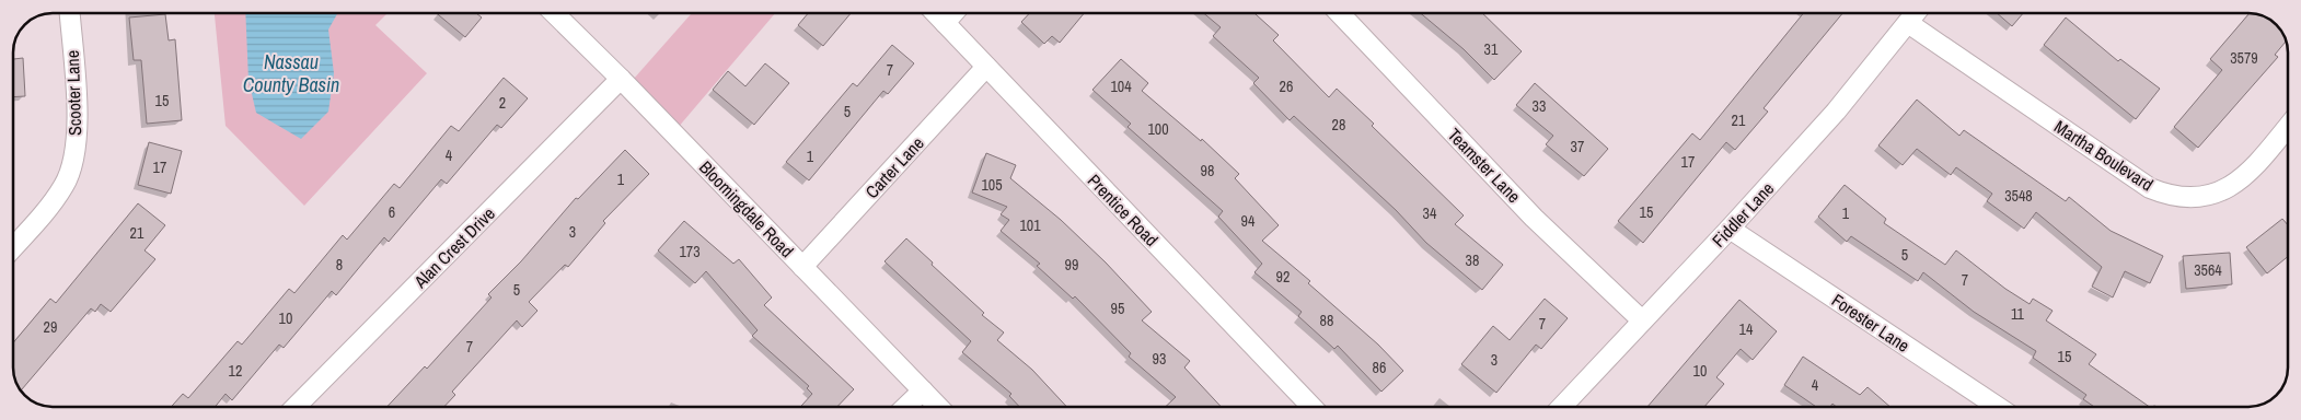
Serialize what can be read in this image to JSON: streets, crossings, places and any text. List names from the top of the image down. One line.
{"streets":{"street":["Scooter Lane","Martha Boulevard","Teamster Lane","Carter Lane","Bloomingdale Road","Prentice Road","Fiddler Lane","Alan Crest Drive","Forester Lane"]},"crossings":[["Martha Boulevard","Fiddler Lane"],["Teamster Lane","Fiddler Lane"],["Carter Lane","Bloomingdale Road"],["Carter Lane","Prentice Road"],["Bloomingdale Road","Alan Crest Drive"],["Fiddler Lane","Forester Lane"]],"water":["Nassau County Basin"],"house_numbers":["31","3579","7","104","26","15","2","33","5","21","28","100","37","4","1","17","17","98","1","105","3548","6","15","34","1","94","101","3","21","173","5","38","8","99","3564","92","7","5","95","11","10","88","7","29","14","7","15","93","3","86","12","10","4"]}
